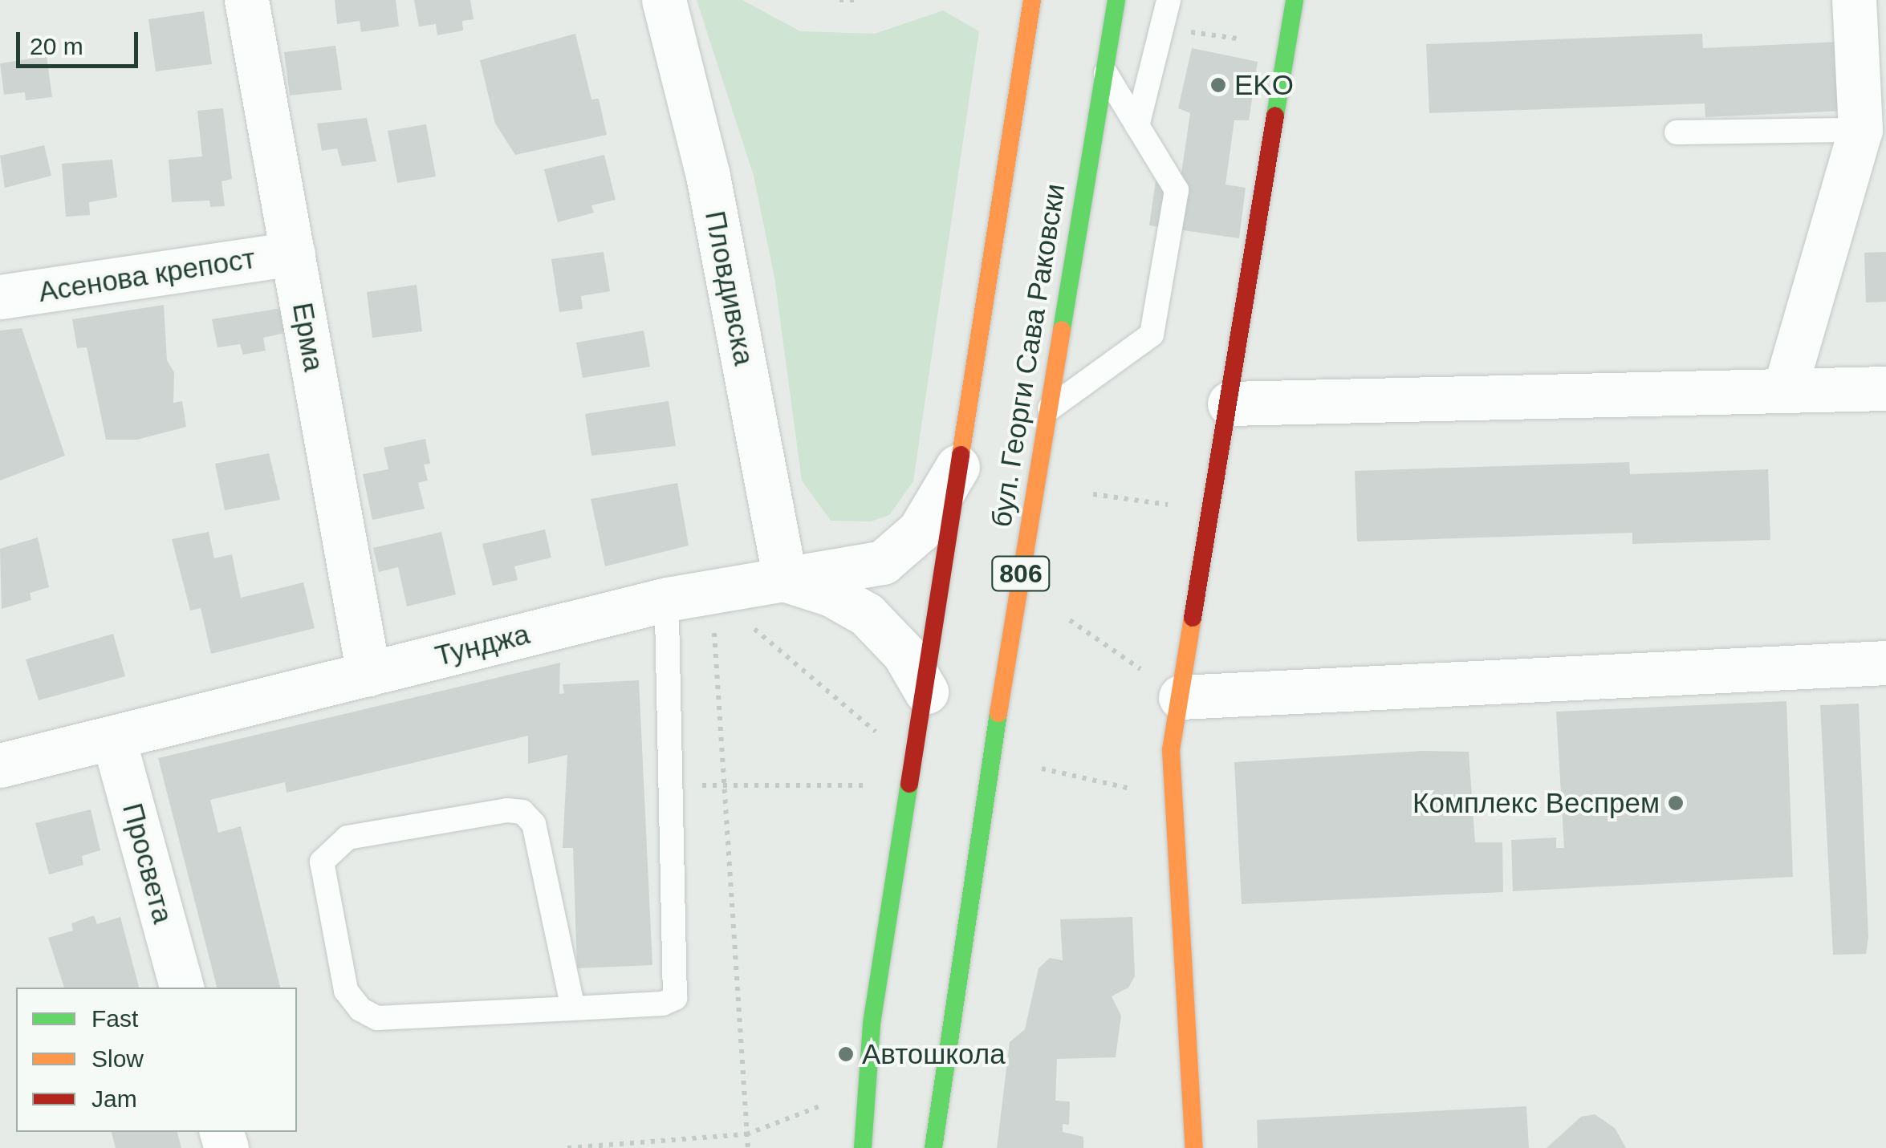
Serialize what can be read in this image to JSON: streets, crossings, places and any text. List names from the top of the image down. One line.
{"streets":{"main road":["бул. Георги Сава Раковски","806"],"street":["Асенова крепост","Пловдивска","Ерма","Тунджа","Просвета"]},"crossings":[["Асенова крепост","Ерма"],["Пловдивска","Тунджа"],["Ерма","Тунджа"],["бул. Георги Сава Раковски","Тунджа"],["Тунджа","Просвета"]],"places":["EKO","Комплекс Веспрем","Автошкола"],"legend":["Fast","Slow","Jam"],"scale_bar":"20 m"}
